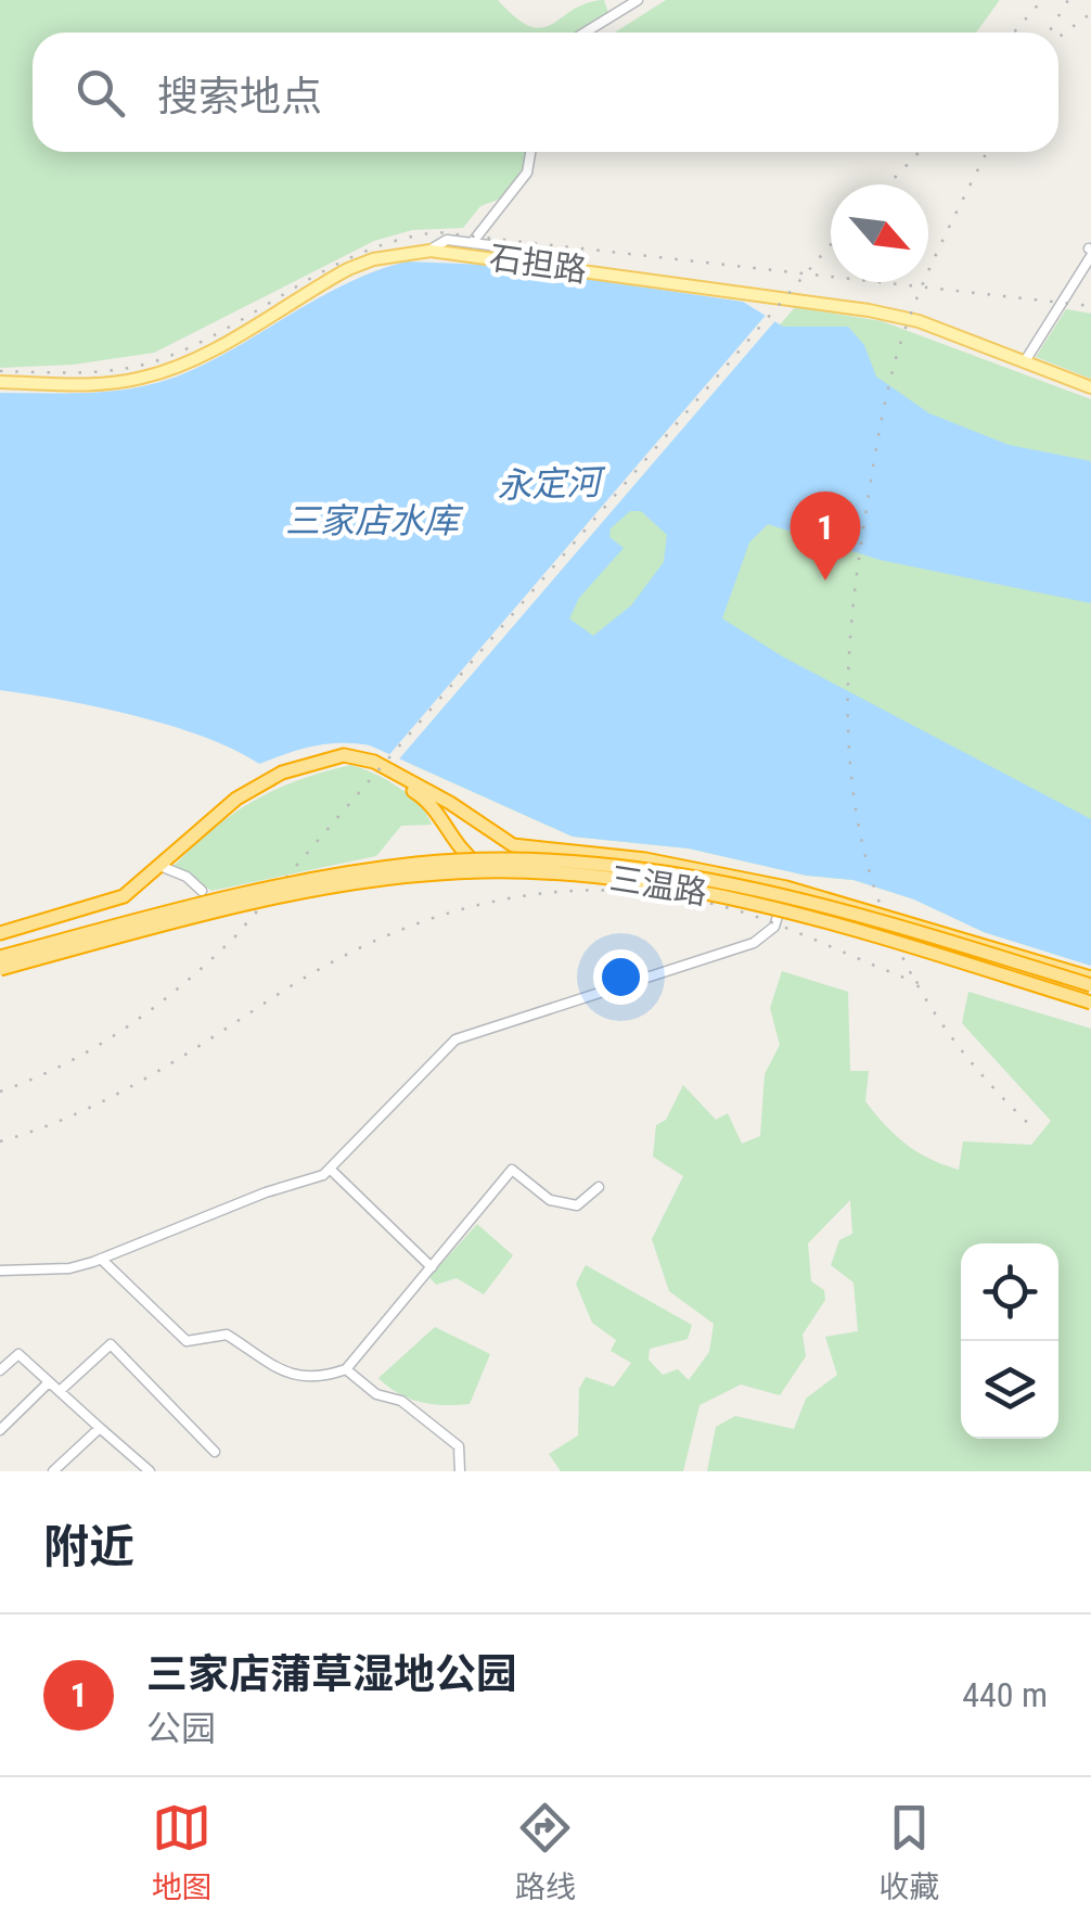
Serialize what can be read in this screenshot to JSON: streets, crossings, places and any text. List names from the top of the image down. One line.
{"streets":{"highway":["三温路"],"main road":["石担路"]},"water":["永定河","三家店水库"],"north":"bottom right","page":{"search":"搜索地点","pins":"1","heading":"附近","list":[{"mark":"1","name":"三家店蒲草湿地公园","note":"公园","value":"440 m"}],"nav":["地图","路线","收藏"]}}
